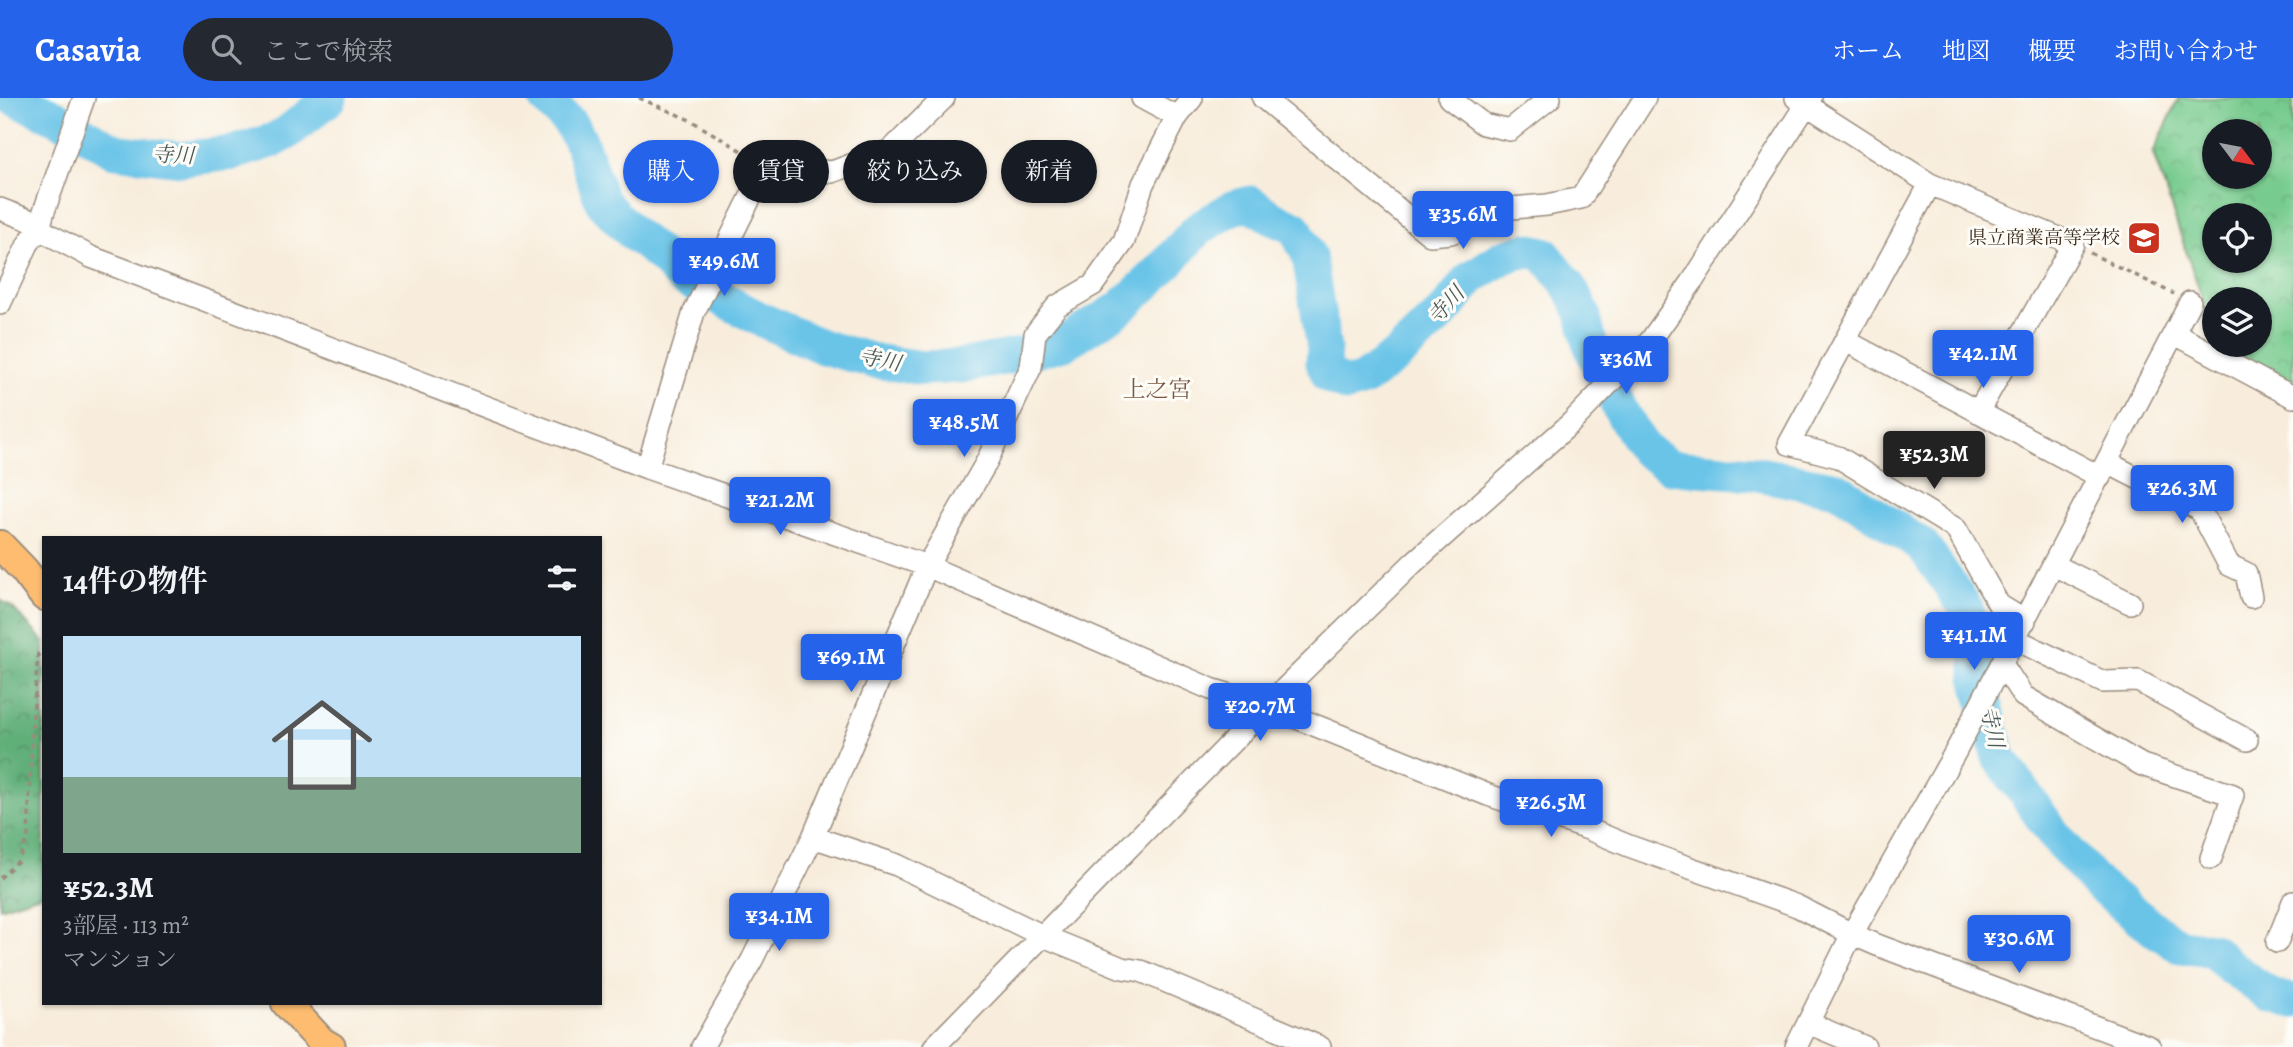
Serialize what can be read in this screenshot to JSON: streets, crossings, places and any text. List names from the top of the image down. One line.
{"districts":["上之宮"],"water":["寺川"],"places":{"school or university":["県立商業高等学校"]},"north":"bottom right","page":{"header":"Casavia","search":"ここで検索","nav":["ホーム","地図","概要","お問い合わせ"],"chip":["購入","賃貸","絞り込み","新着"],"price":["¥35.6M","¥49.6M","¥42.1M","¥36M","¥48.5M","¥52.3M","¥26.3M","¥21.2M","¥41.1M","¥69.1M","¥20.7M","¥26.5M","¥34.1M","¥30.6M"],"heading":"14件の物件","list":[{"name":"¥52.3M","note":"3部屋 · 113 m² · マンション"}]}}
